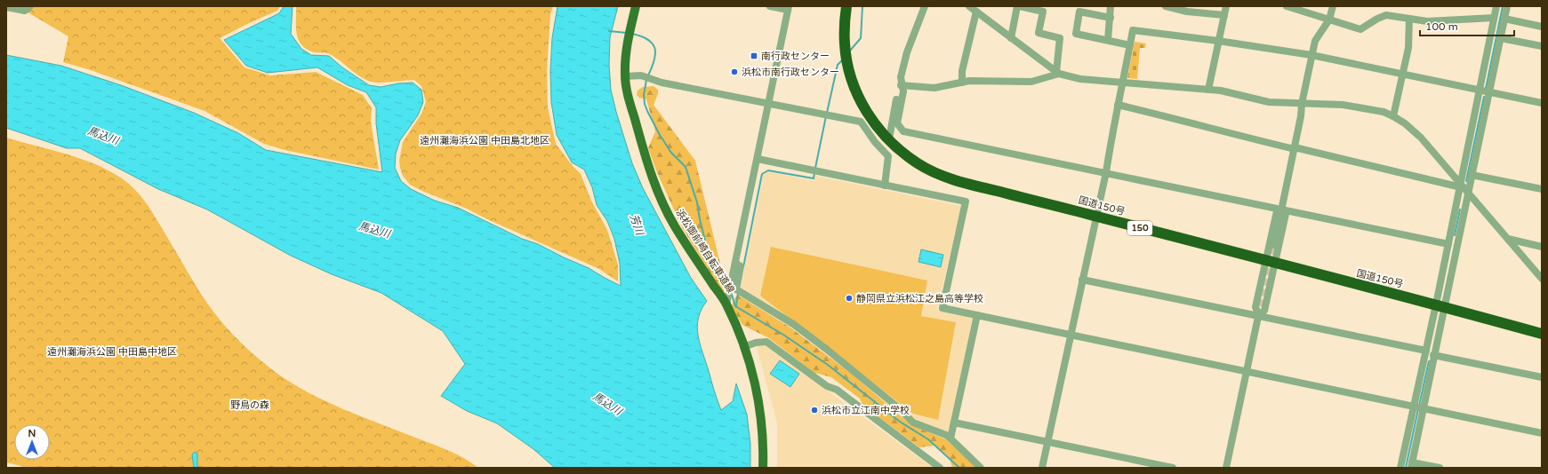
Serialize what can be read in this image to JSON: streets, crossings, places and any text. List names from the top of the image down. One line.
{"streets":{"highway":["国道150号","150"],"main road":["浜松御前崎自転車道線"]},"water":["馬込川","芳川"],"parks":["遠州灘海浜公園 中田島北地区","遠州灘海浜公園 中田島中地区","野鳥の森"],"places":{"transit":["南行政センター"],"other":["浜松市南行政センター","静岡県立浜松江之島高等学校","浜松市立江南中学校"]},"scale_bar":"100 m","north":"top"}
